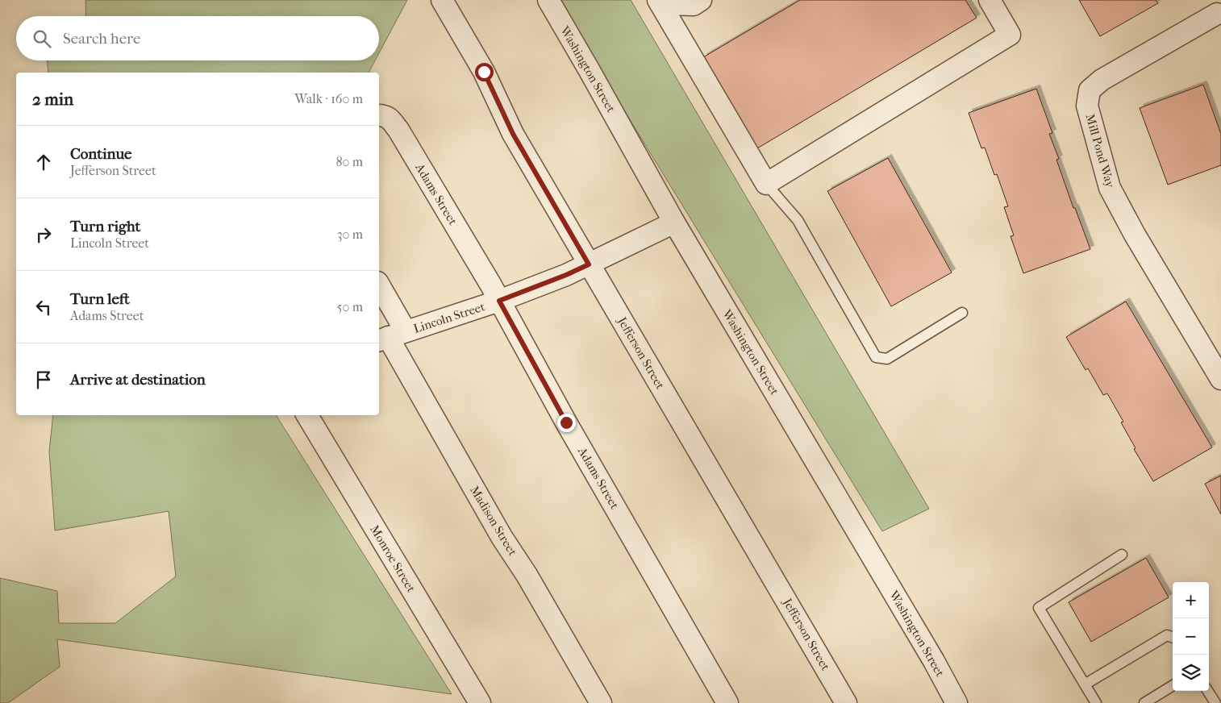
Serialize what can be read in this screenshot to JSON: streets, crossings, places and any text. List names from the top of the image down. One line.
{"streets":{"street":["Washington Street","Mill Pond Way","Adams Street","Lincoln Street","Jefferson Street","Madison Street","Monroe Street"]},"crossings":[["Washington Street","Lincoln Street"],["Adams Street","Lincoln Street"],["Lincoln Street","Jefferson Street"],["Lincoln Street","Madison Street"]],"page":{"search":"Search here","heading":["2 min","Walk · 160 m"],"list":[["Continue","Jefferson Street","80 m"],["Turn right","Lincoln Street","30 m"],["Turn left","Adams Street","50 m"],"Arrive at destination"],"map_buttons":["+","−"]}}
